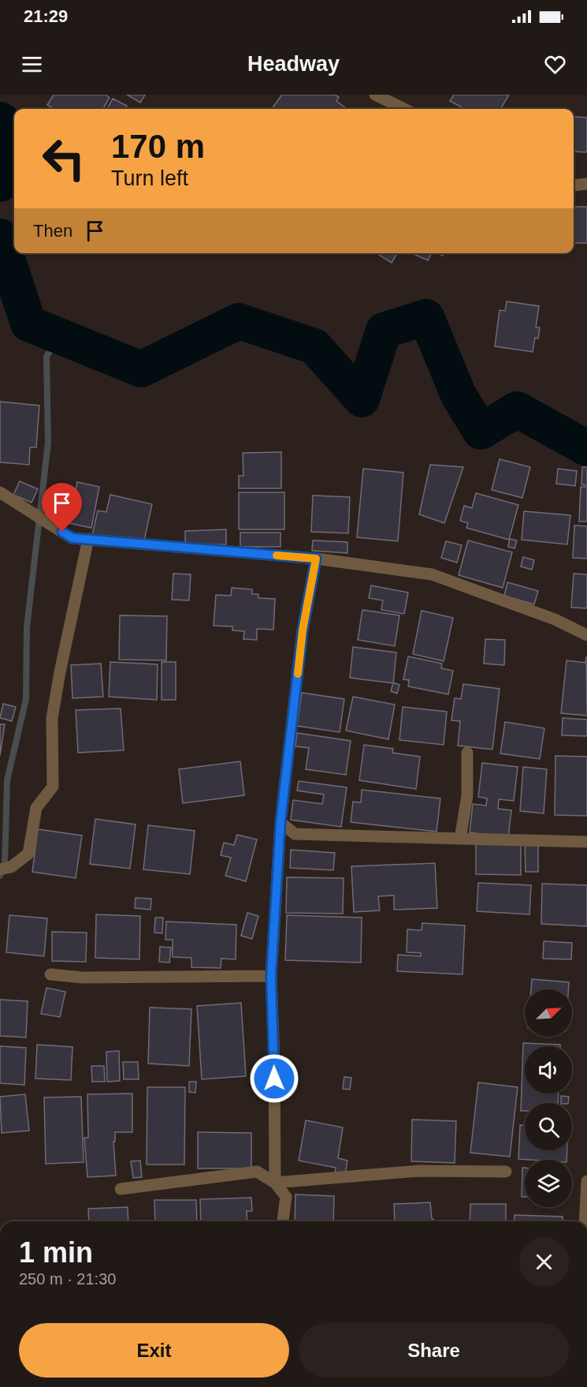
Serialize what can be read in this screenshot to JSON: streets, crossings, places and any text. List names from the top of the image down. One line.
{"north":"top right","page":{"status":"21:29","header":"Headway","turn":["170 m","Turn left"],"then":"Then","heading":["1 min","250 m · 21:30"],"buttons":["Exit","Share"]}}
